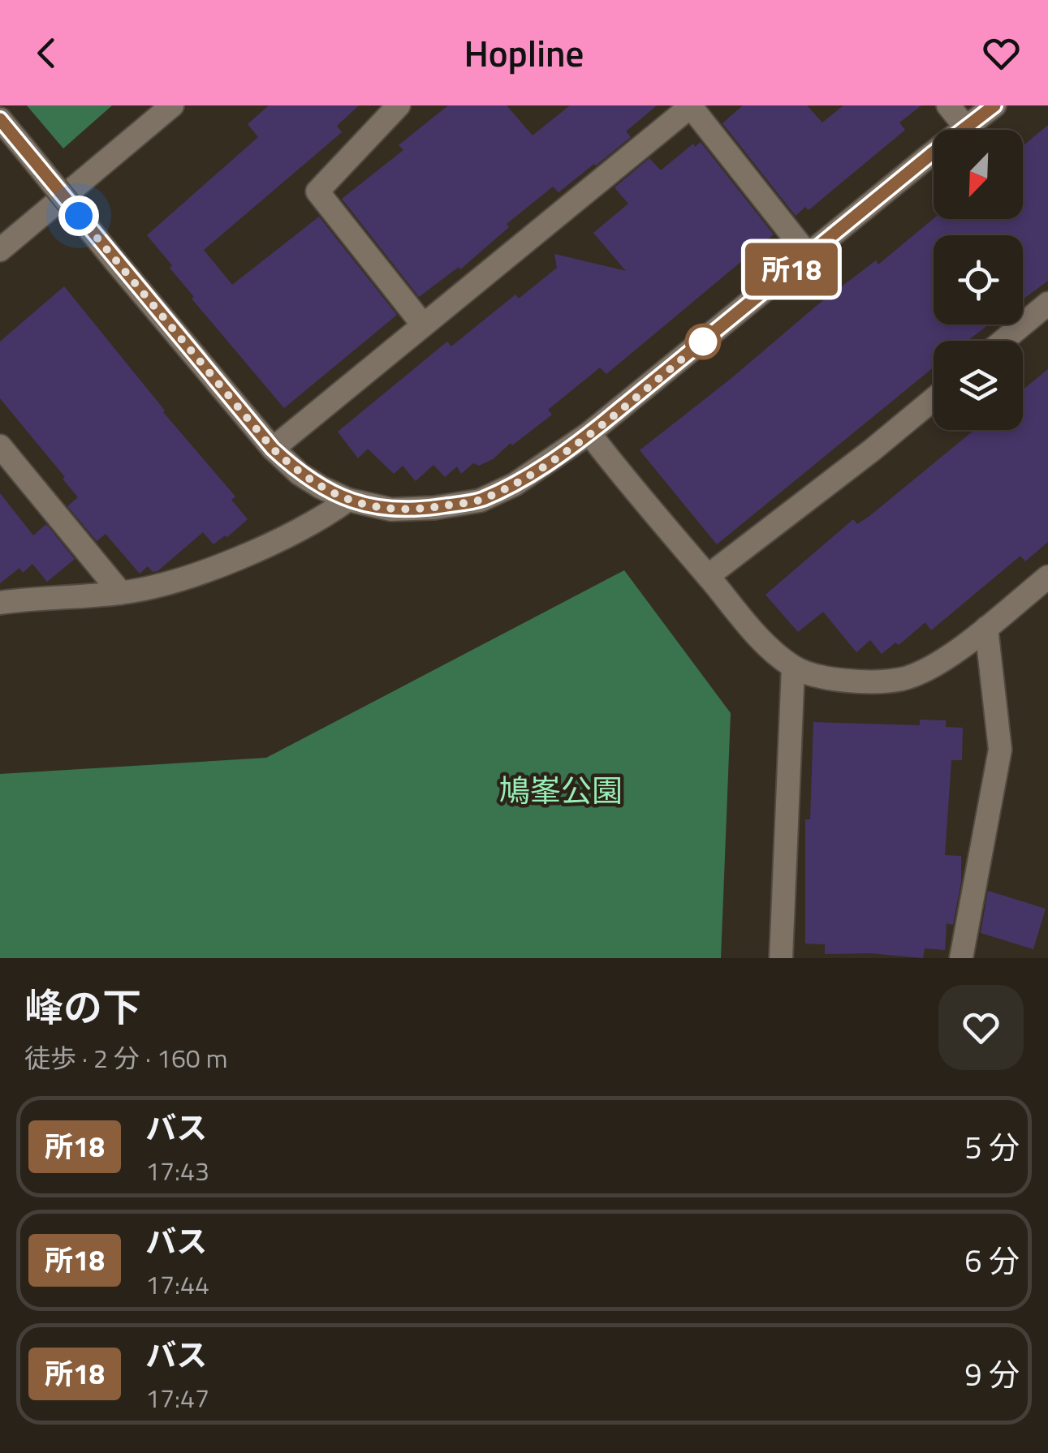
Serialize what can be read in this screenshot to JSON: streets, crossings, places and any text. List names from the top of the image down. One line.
{"parks":["鳩峯公園"],"lines":["bus line 所18"],"north":"bottom left","page":{"header":"Hopline","on_map":"所18","heading":["峰の下","徒歩 · 2 分 · 160 m"],"list":[{"mark":"所18","name":"バス","note":"17:43","value":"5 分"},{"mark":"所18","name":"バス","note":"17:44","value":"6 分"},{"mark":"所18","name":"バス","note":"17:47","value":"9 分"}]}}
